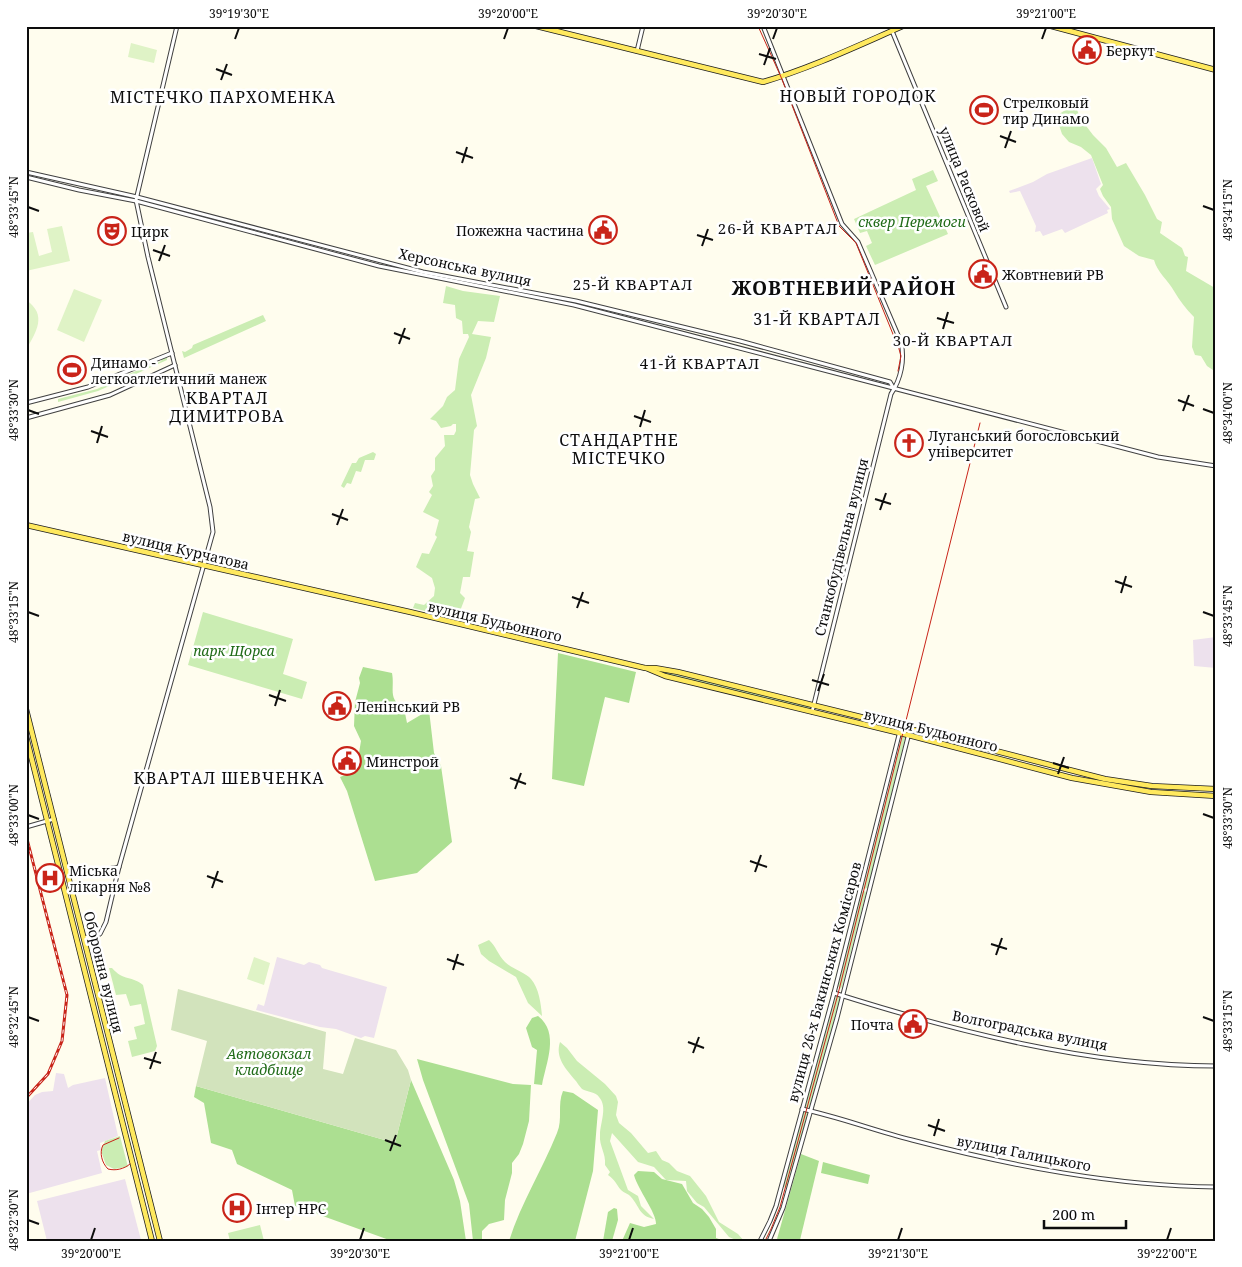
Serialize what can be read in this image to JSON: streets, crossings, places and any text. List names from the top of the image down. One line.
{"streets":{"main road":["вулиця Курчатова","вулиця Будьонного","Оборонна вулиця"],"street":["улица Расковой","Херсонська вулиця","Станкобудівельна вулиця","вулиця 26-х Бакинських Комісаров","Волгоградська вулиця","вулиця Галицького"]},"crossings":[["Херсонська вулиця","Станкобудівельна вулиця"],["Станкобудівельна вулиця","вулиця Будьонного"],["вулиця Курчатова","вулиця Будьонного"],["вулиця Будьонного","вулиця 26-х Бакинських Комісаров"],["вулиця 26-х Бакинських Комісаров","Волгоградська вулиця"],["вулиця 26-х Бакинських Комісаров","вулиця Галицького"]],"districts":["НОВЫЙ ГОРОДОК","МІСТЕЧКО ПАРХОМЕНКА","26-Й КВАРТАЛ","25-Й КВАРТАЛ","ЖОВТНЕВИЙ РАЙОН","31-Й КВАРТАЛ","30-Й КВАРТАЛ","41-Й КВАРТАЛ","КВАРТАЛ ДИМИТРОВА","СТАНДАРТНЕ МІСТЕЧКО","КВАРТАЛ ШЕВЧЕНКА"],"parks":["сквер Перемоги","парк Щорса","Автовокзал кладбище"],"places":{"public building":["Беркут","Пожежна частина","Жовтневий РВ","Ленінський РВ","Минстрой","Почта"],"sports":["Стрелковый тир Динамо","Динамо - легкоатлетичний манеж"],"theatre":["Цирк"],"church":["Луганський богословський університет"],"hospital":["Міська лікарня №8","Інтер НРС"]},"scale_bar":"200 m","coordinates":["39°19'30\"E","39°20'00\"E","39°20'30\"E","39°21'00\"E","48°33'45\"N","48°34'15\"N","48°33'30\"N","48°34'00\"N","48°33'15\"N","48°33'00\"N","48°32'45\"N","48°32'30\"N","39°21'30\"E","39°22'00\"E"]}
